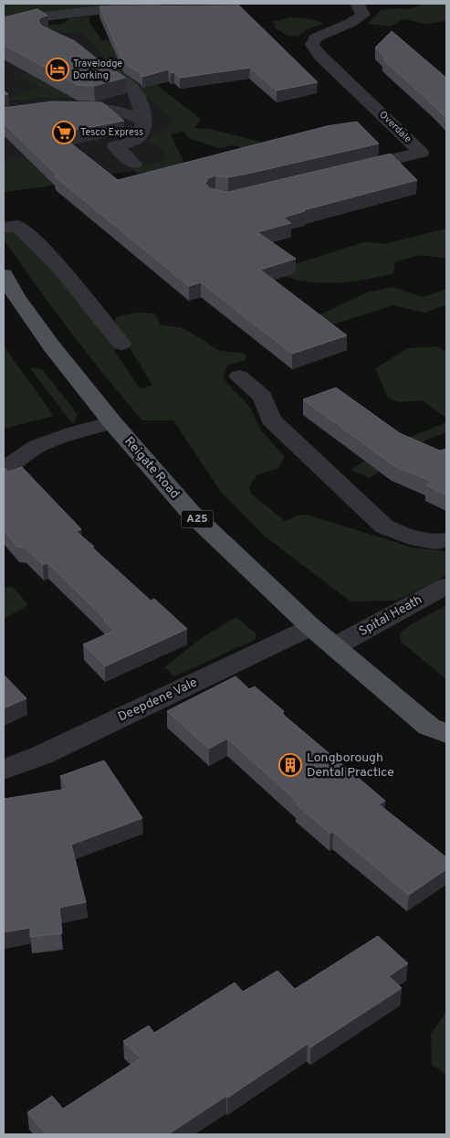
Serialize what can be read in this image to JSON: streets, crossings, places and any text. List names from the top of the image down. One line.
{"streets":{"main road":["Reigate Road","A25"],"street":["Overdale","Spital Heath","Deepdene Vale"]},"crossings":[["Reigate Road","Spital Heath"],["Reigate Road","Deepdene Vale"]],"places":{"hotel":["Travelodge Dorking"],"supermarket":["Tesco Express"],"building":["Longborough Dental Practice"]}}
